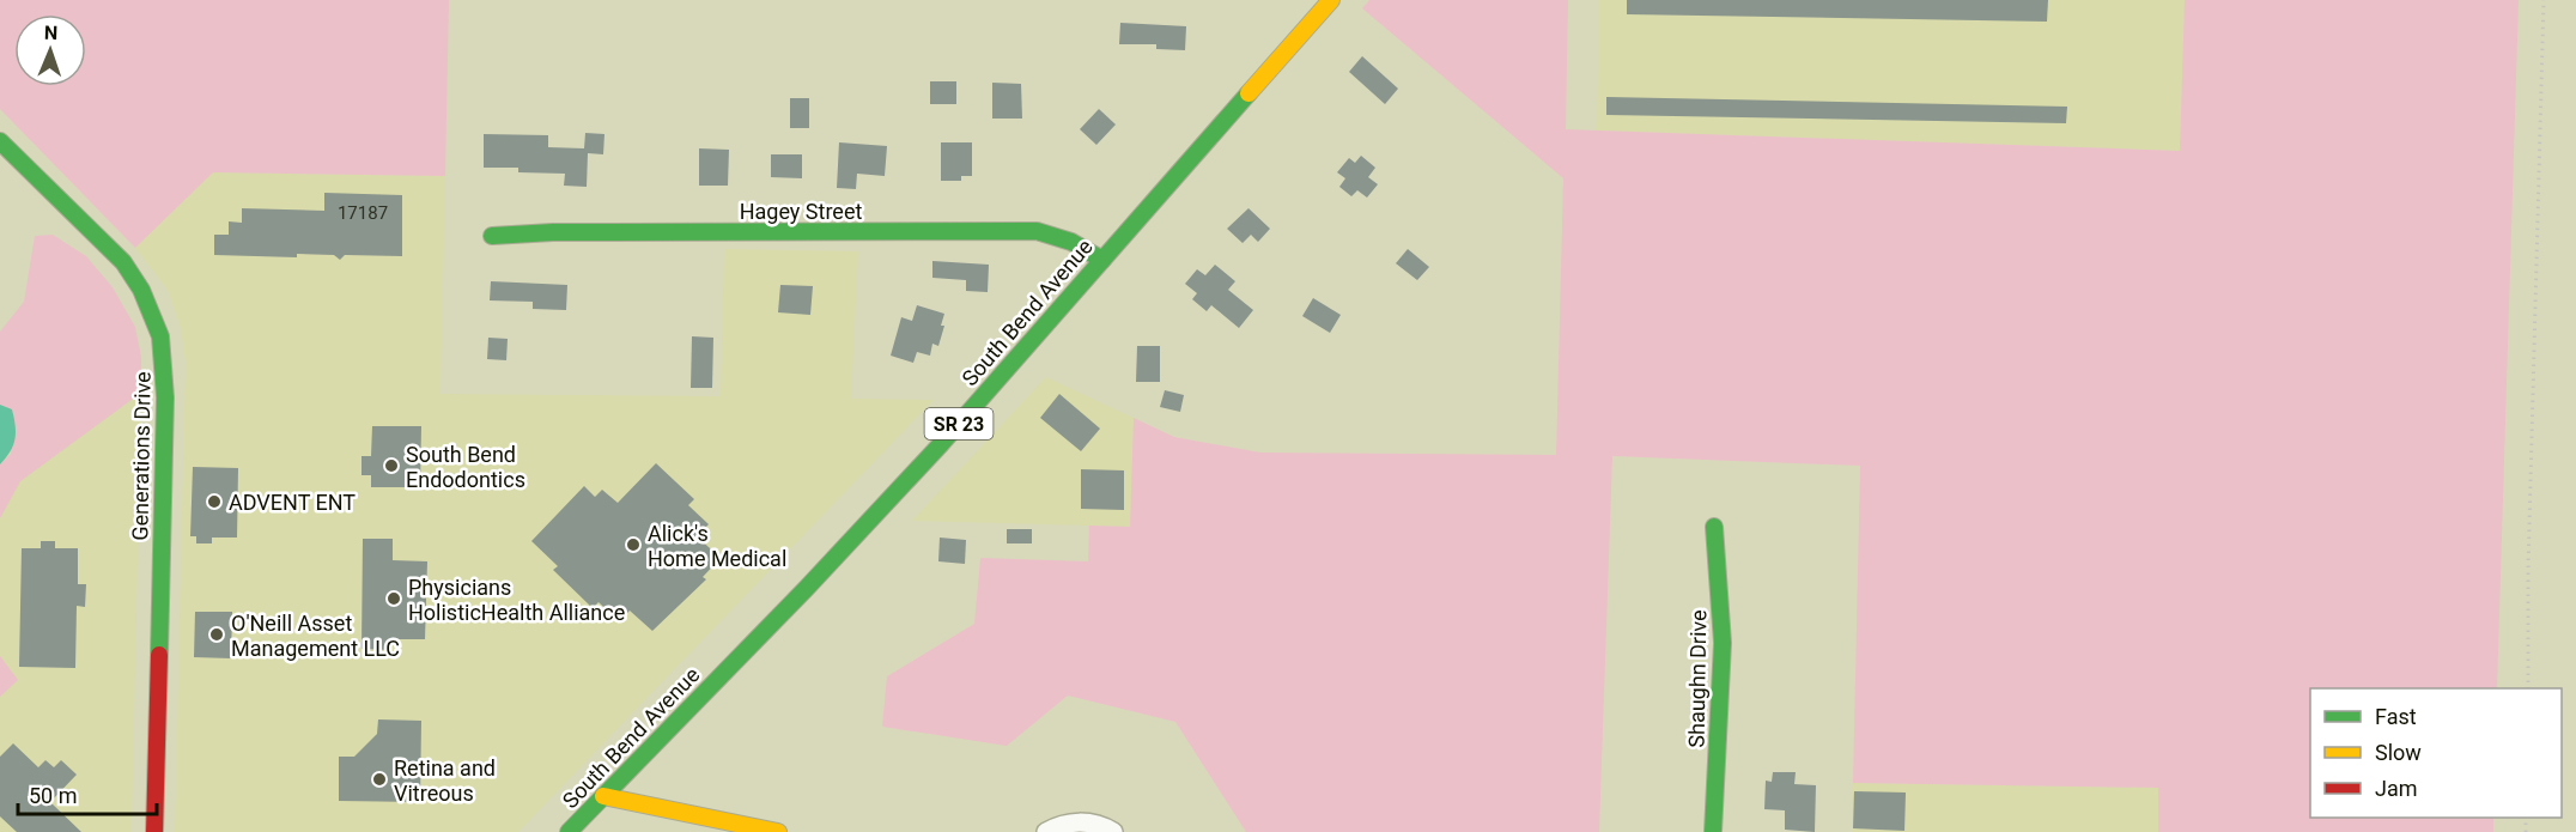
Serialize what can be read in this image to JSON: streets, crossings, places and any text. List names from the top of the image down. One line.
{"streets":{"street":["Hagey Street","South Bend Avenue","SR 23","Generations Drive","Shaughn Drive"]},"crossings":[["Hagey Street","South Bend Avenue"]],"places":["South Bend Endodontics","ADVENT ENT","Alick's Home Medical","Physicians HolisticHealth Alliance","O'Neill Asset Management LLC","Retina and Vitreous"],"house_numbers":["17187"],"legend":["Fast","Slow","Jam"],"scale_bar":"50 m","north":"top"}
